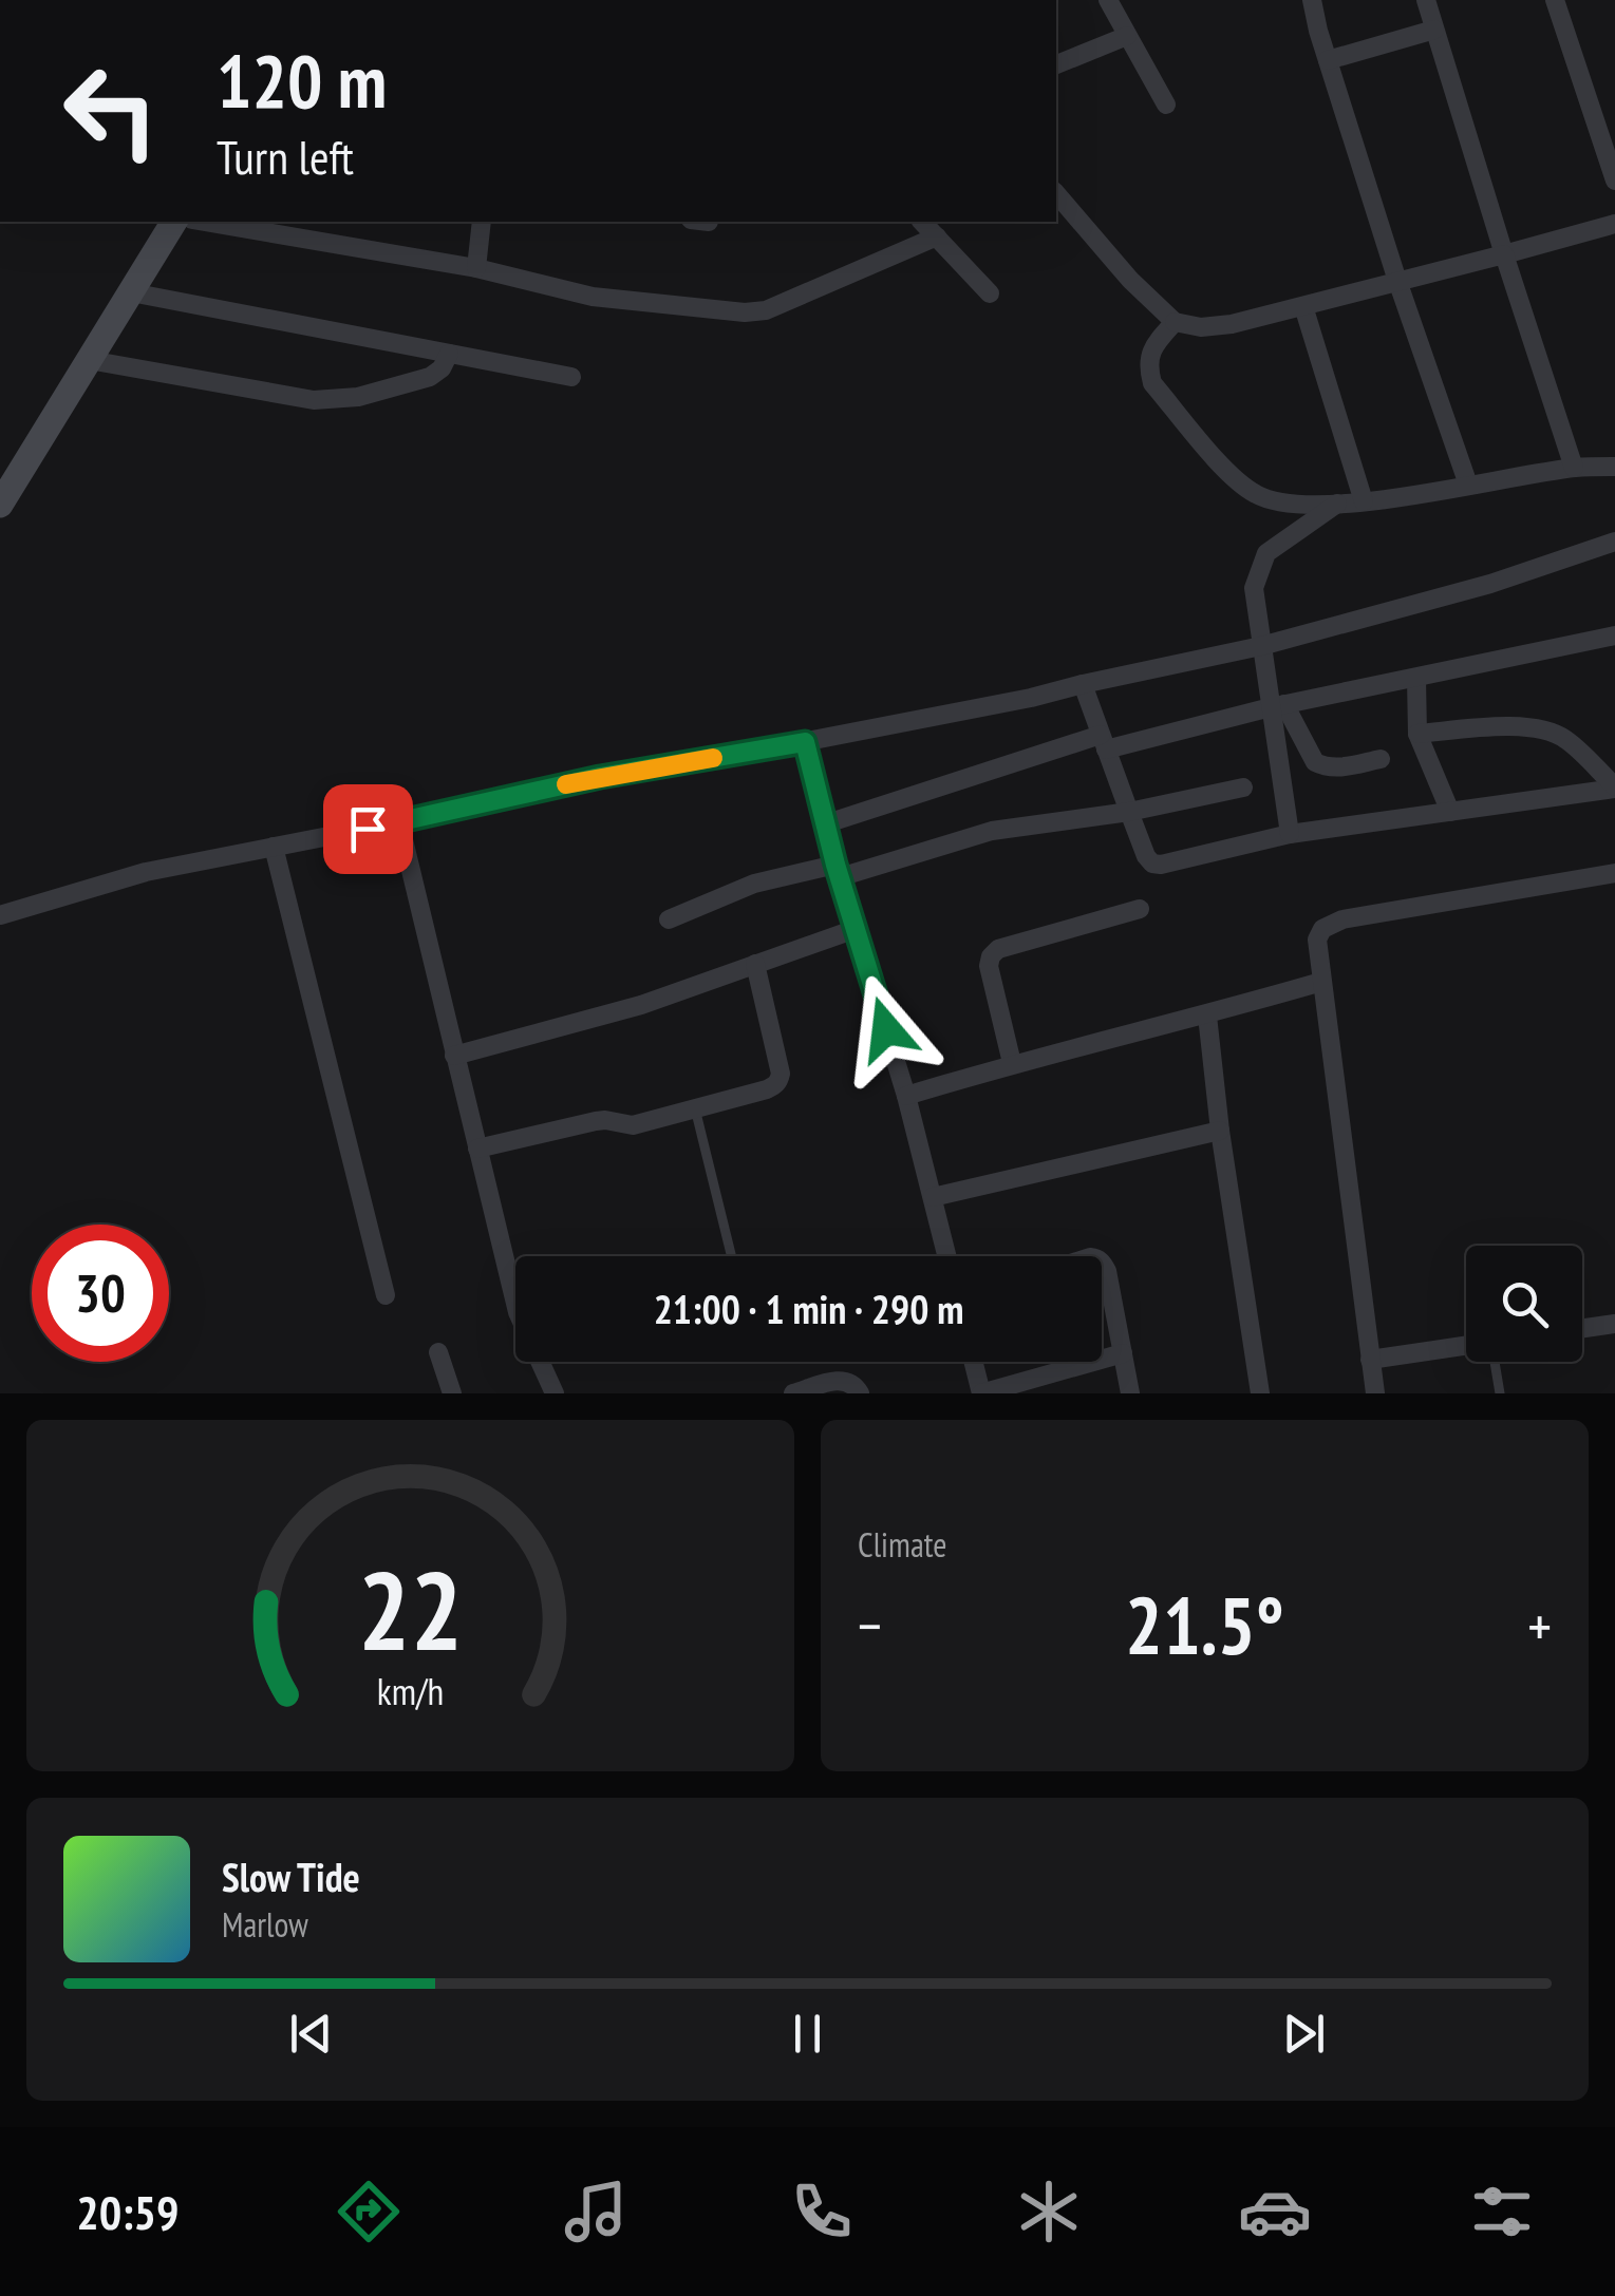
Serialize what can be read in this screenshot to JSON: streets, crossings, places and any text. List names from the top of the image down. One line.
{"page":{"turn":["120 m","Turn left"],"limit":"30","trip":"21:00 · 1 min · 290 m","tile":"Climate","heat":["−","21.5°","+"],"song":["Slow Tide","Marlow"],"tabs":"20:59","gauge":["22","km/h"]}}
